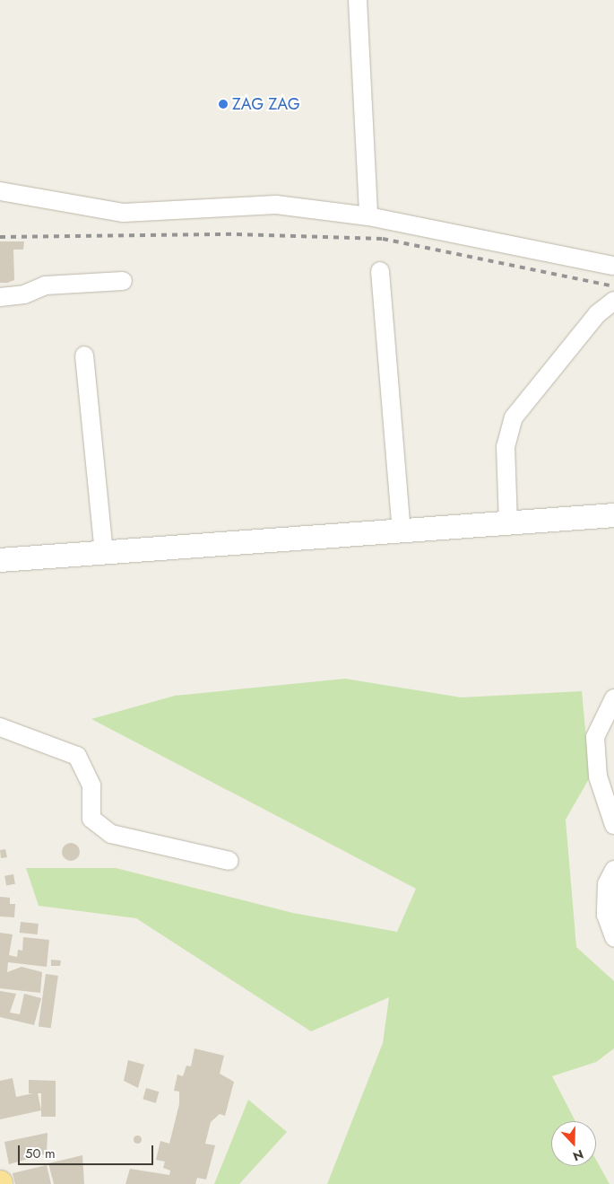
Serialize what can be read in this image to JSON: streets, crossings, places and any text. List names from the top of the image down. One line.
{"places":["ZAG ZAG"],"scale_bar":"50 m","north":"bottom"}
